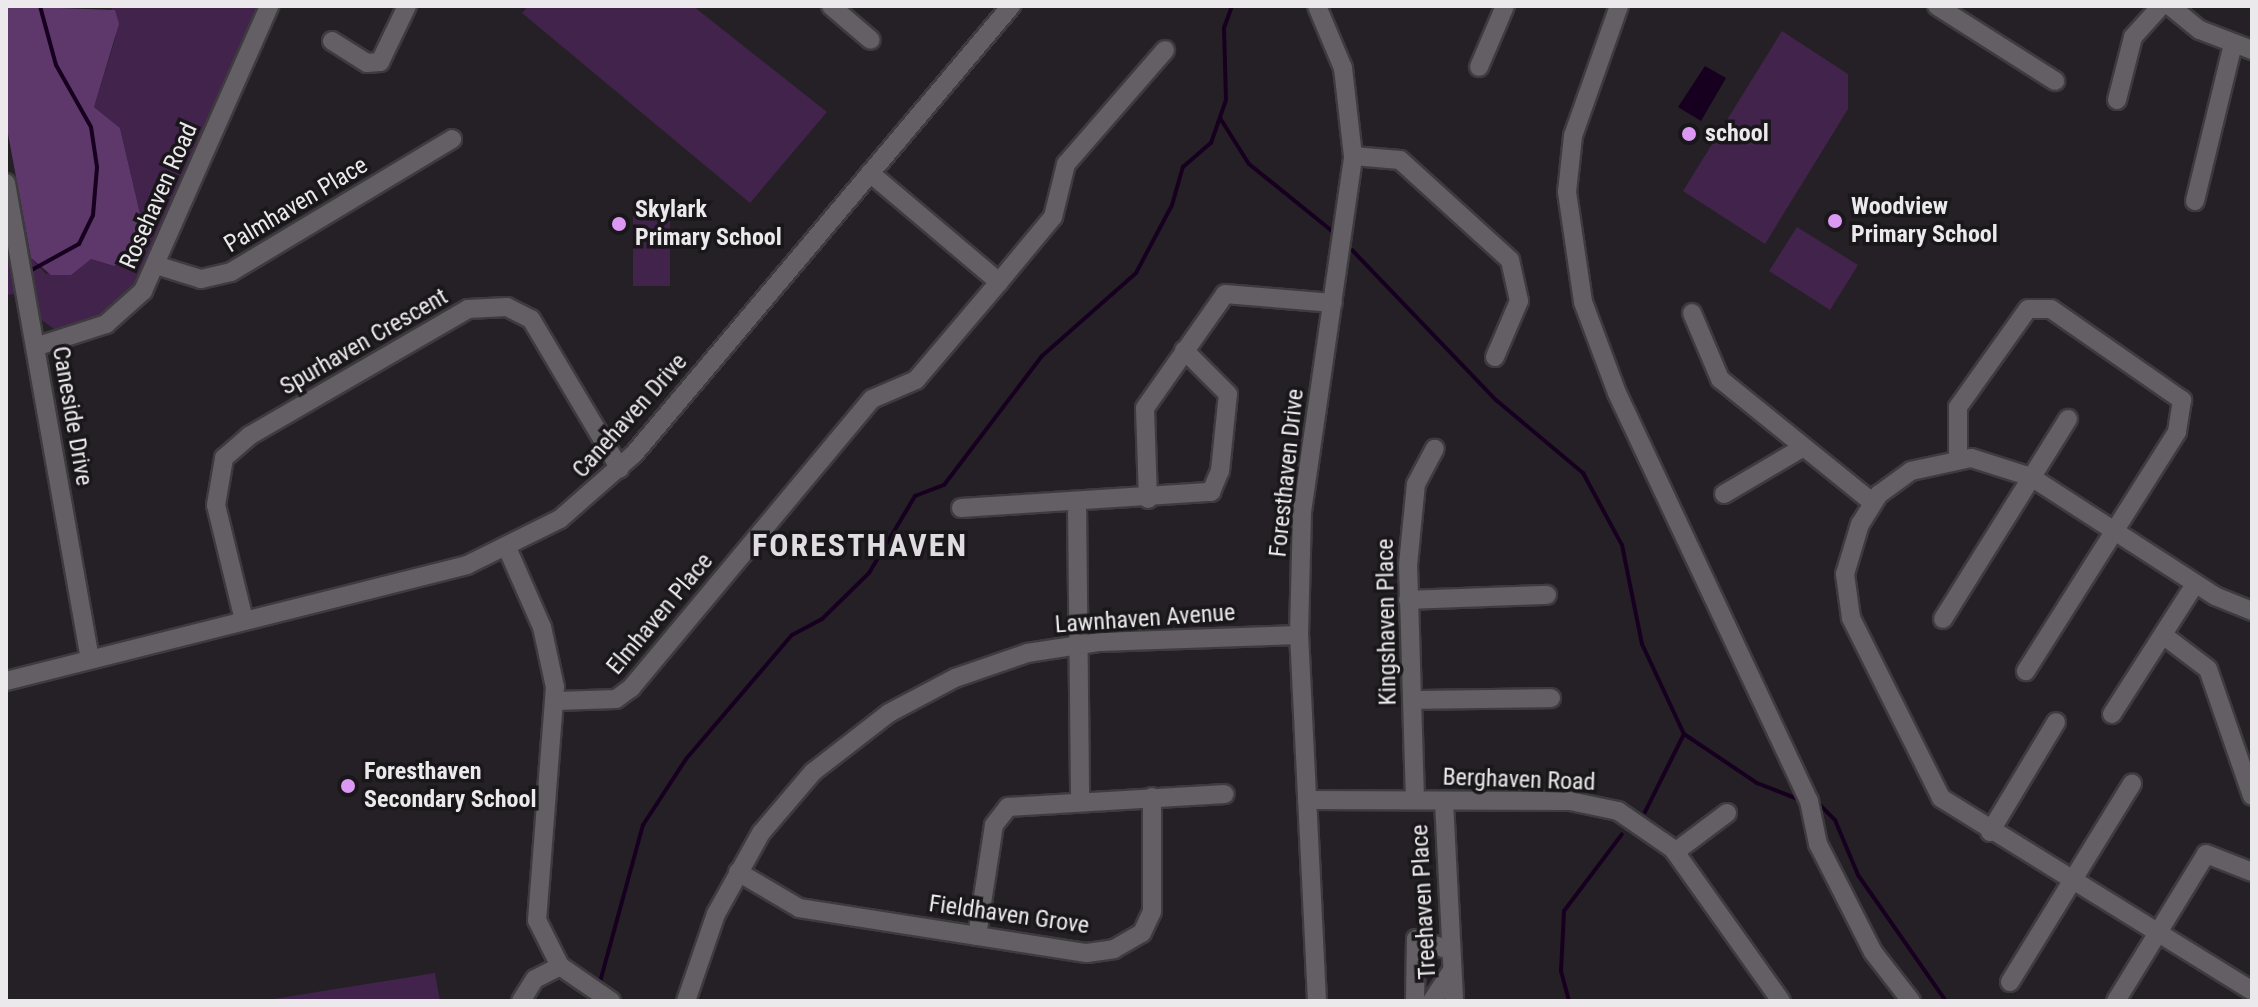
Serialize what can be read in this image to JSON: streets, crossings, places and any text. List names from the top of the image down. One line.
{"streets":{"street":["Rosehaven Road","Palmhaven Place","Spurhaven Crescent","Caneside Drive","Canehaven Drive","Foresthaven Drive","Elmhaven Place","Lawnhaven Avenue","Kingshaven Place","Berghaven Road","Treehaven Place","Fieldhaven Grove"]},"crossings":[["Rosehaven Road","Palmhaven Place"],["Rosehaven Road","Caneside Drive"],["Spurhaven Crescent","Canehaven Drive"],["Caneside Drive","Canehaven Drive"],["Foresthaven Drive","Lawnhaven Avenue"],["Foresthaven Drive","Berghaven Road"],["Lawnhaven Avenue","Fieldhaven Grove"],["Kingshaven Place","Berghaven Road"],["Berghaven Road","Treehaven Place"]],"districts":["FORESTHAVEN"],"places":["school","Woodview Primary School","Skylark Primary School","Foresthaven Secondary School"]}
